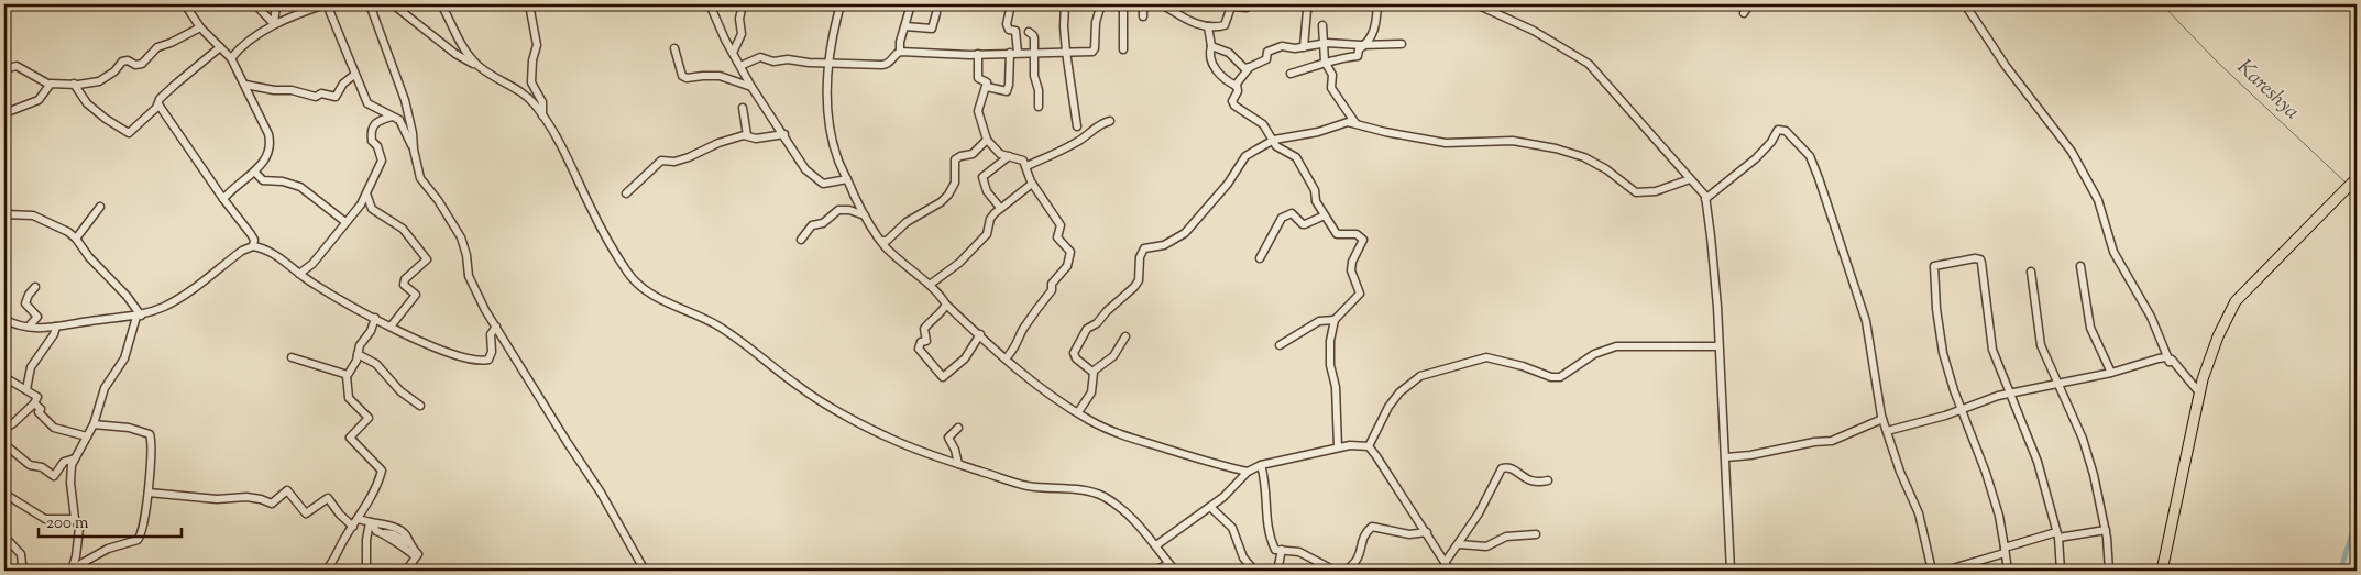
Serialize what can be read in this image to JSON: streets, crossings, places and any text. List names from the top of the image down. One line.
{"water":["Kareshya"],"scale_bar":"200 m"}
